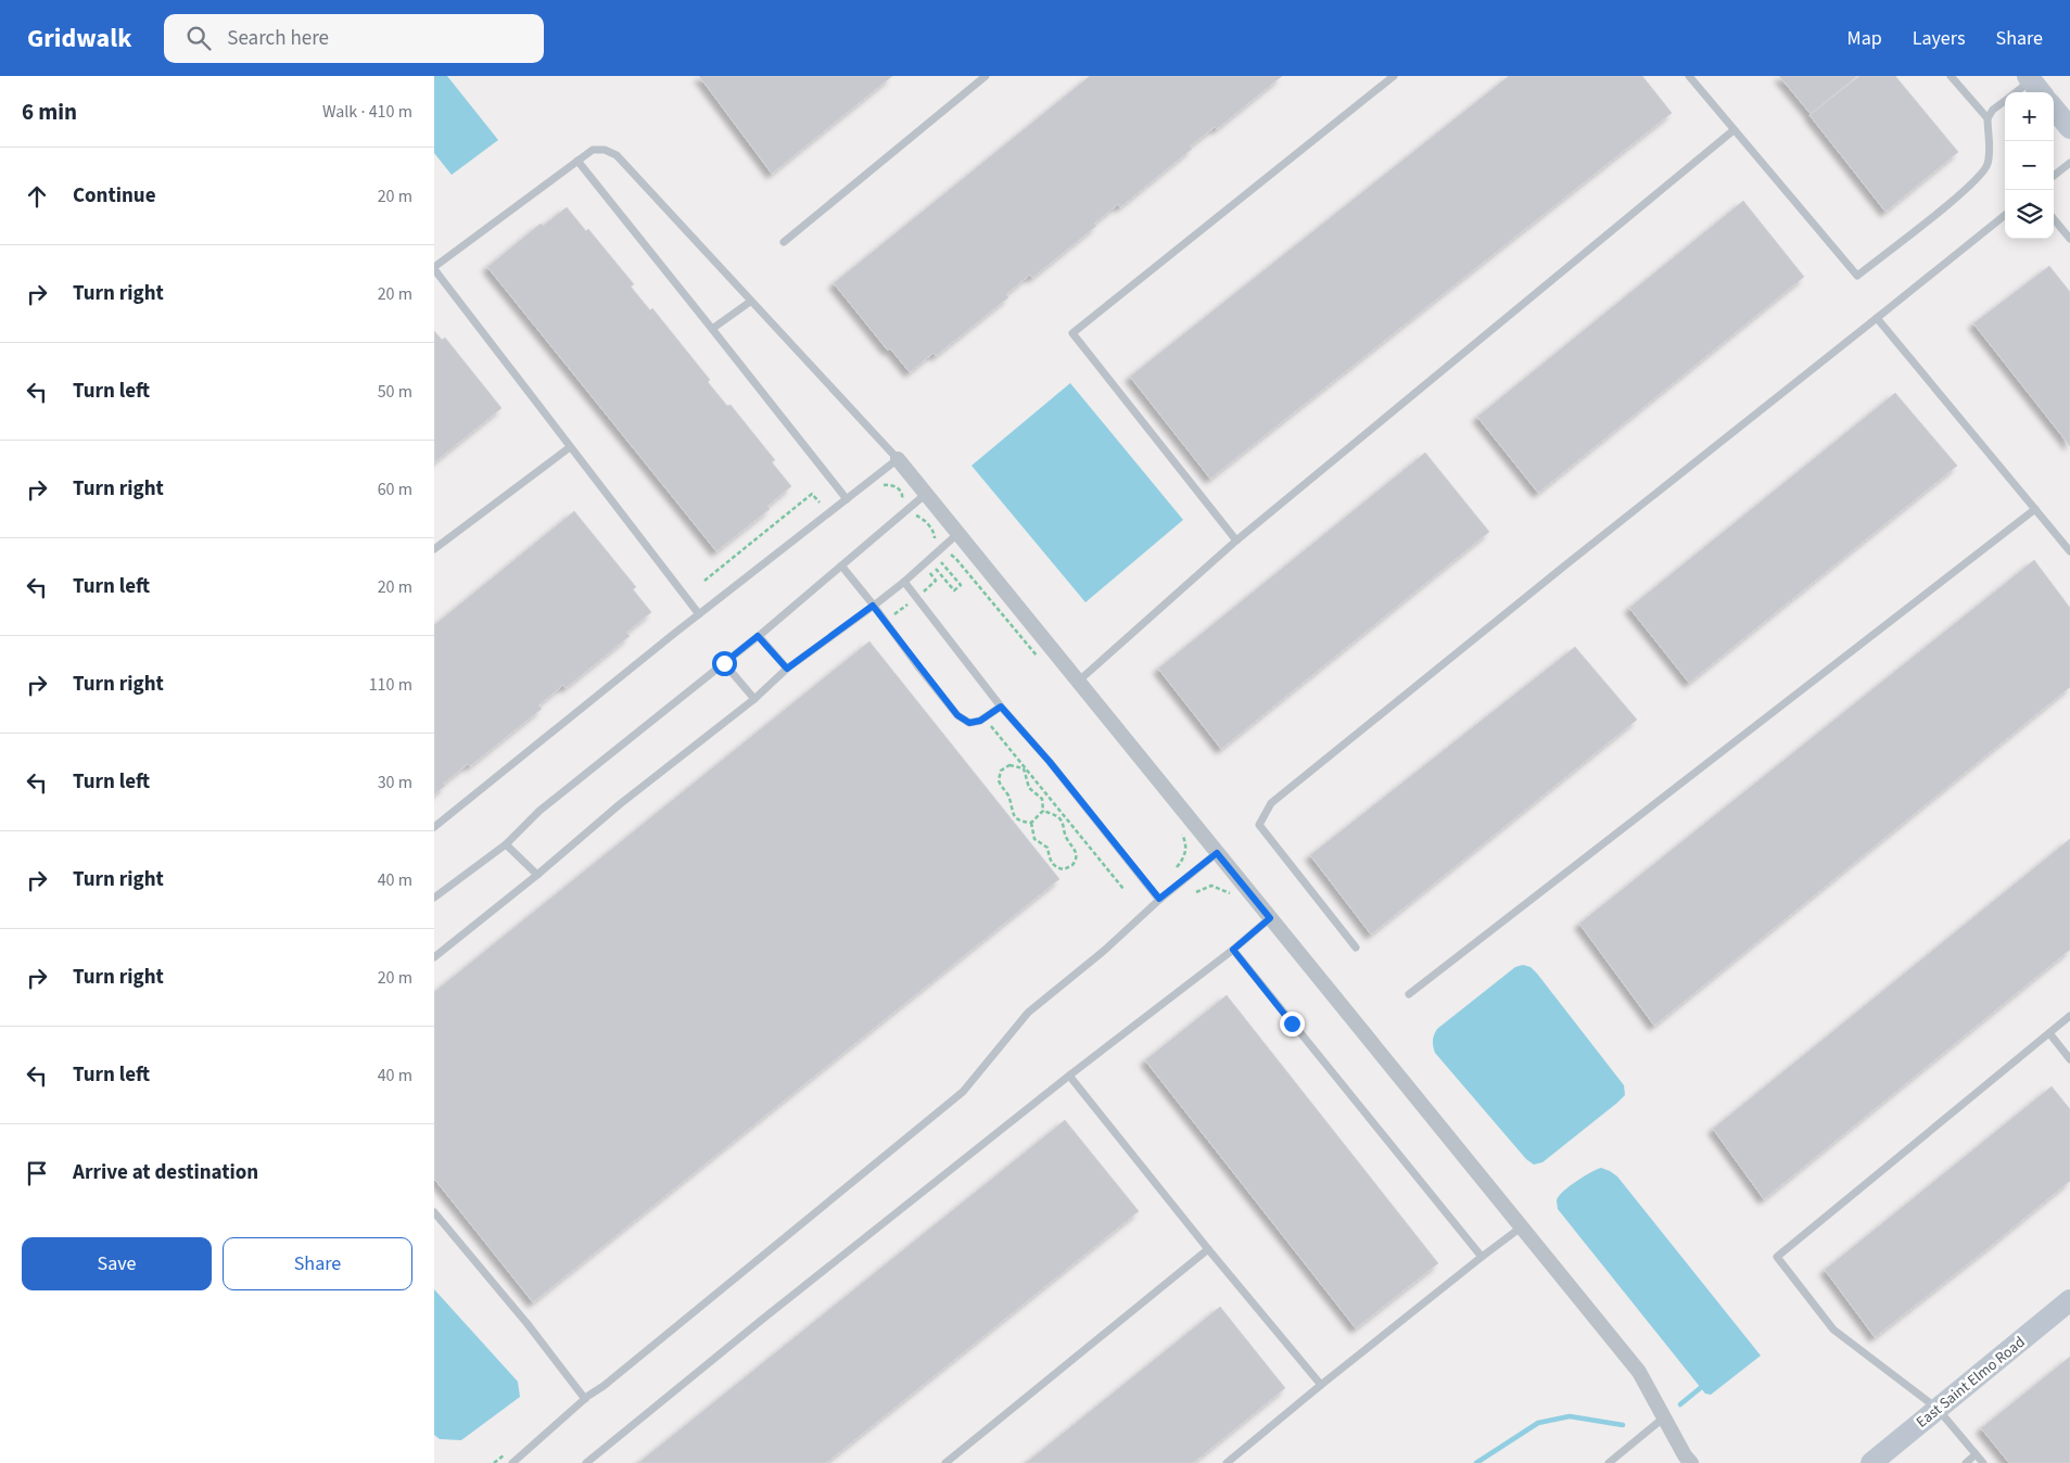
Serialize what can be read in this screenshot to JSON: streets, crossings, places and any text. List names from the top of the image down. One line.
{"streets":{"street":["East Saint Elmo Road"]},"page":{"header":"Gridwalk","search":"Search here","nav":["Map","Layers","Share"],"heading":["6 min","Walk · 410 m"],"map_buttons":["+","−"],"list":[["Continue","20 m"],["Turn right","20 m"],["Turn left","50 m"],["Turn right","60 m"],["Turn left","20 m"],["Turn right","110 m"],["Turn left","30 m"],["Turn right","40 m"],["Turn right","20 m"],["Turn left","40 m"],"Arrive at destination"],"buttons":["Save","Share"]}}
